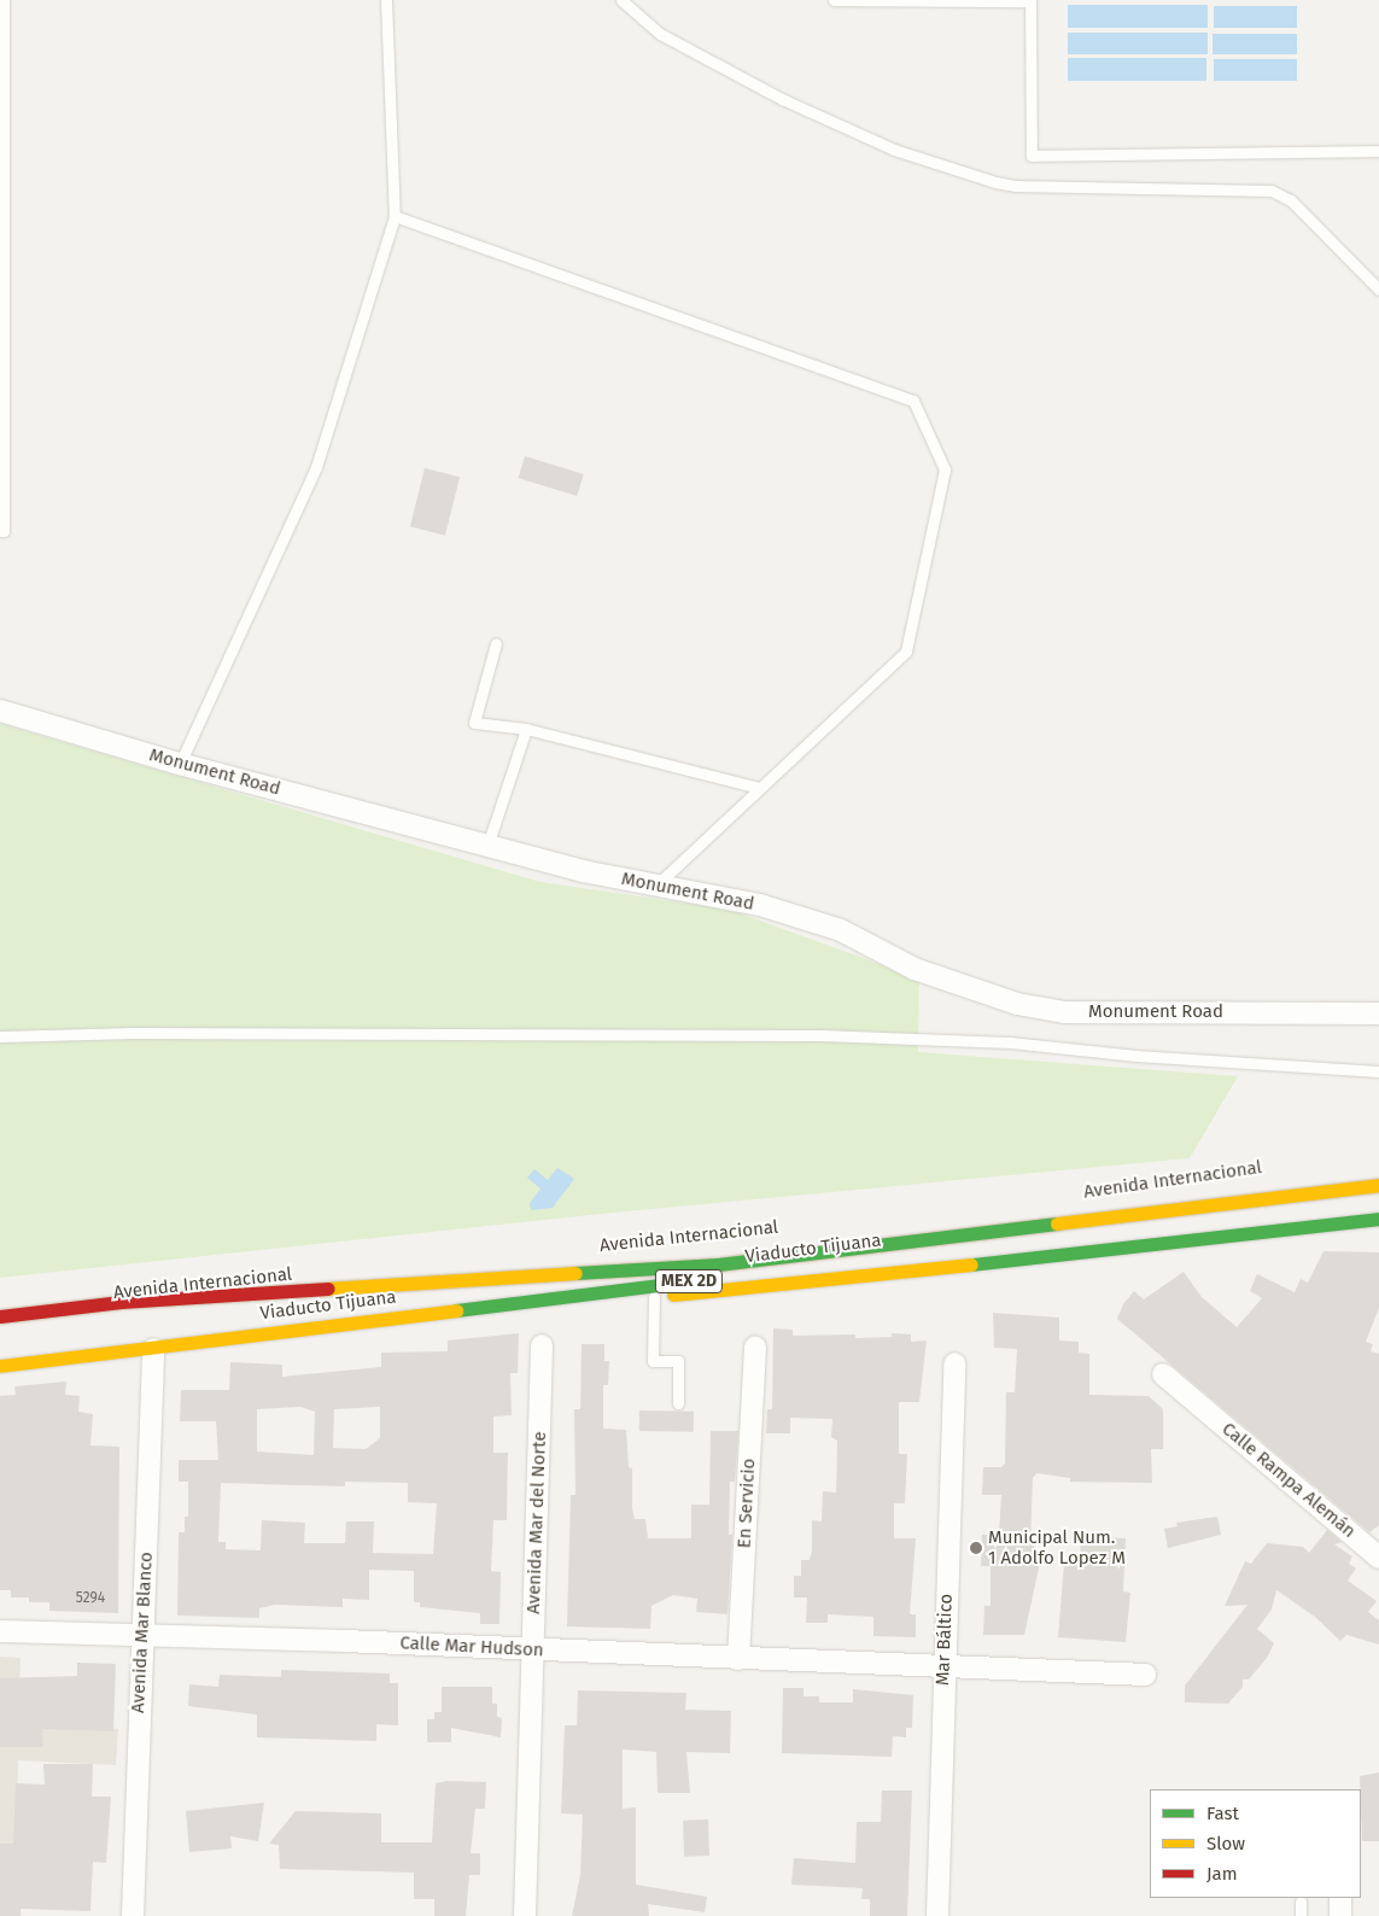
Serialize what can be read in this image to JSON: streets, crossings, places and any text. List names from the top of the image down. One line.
{"streets":{"highway":["Avenida Internacional","Viaducto Tijuana","MEX 2D"],"street":["Monument Road","Calle Rampa Alemán","En Servicio","Avenida Mar del Norte","Avenida Mar Blanco","Mar Báltico","Calle Mar Hudson"]},"crossings":[["En Servicio","Calle Mar Hudson"],["Avenida Mar del Norte","Calle Mar Hudson"],["Avenida Mar Blanco","Calle Mar Hudson"],["Mar Báltico","Calle Mar Hudson"]],"places":["Municipal Num. 1 Adolfo Lopez M"],"house_numbers":["5294"],"legend":["Fast","Slow","Jam"]}
